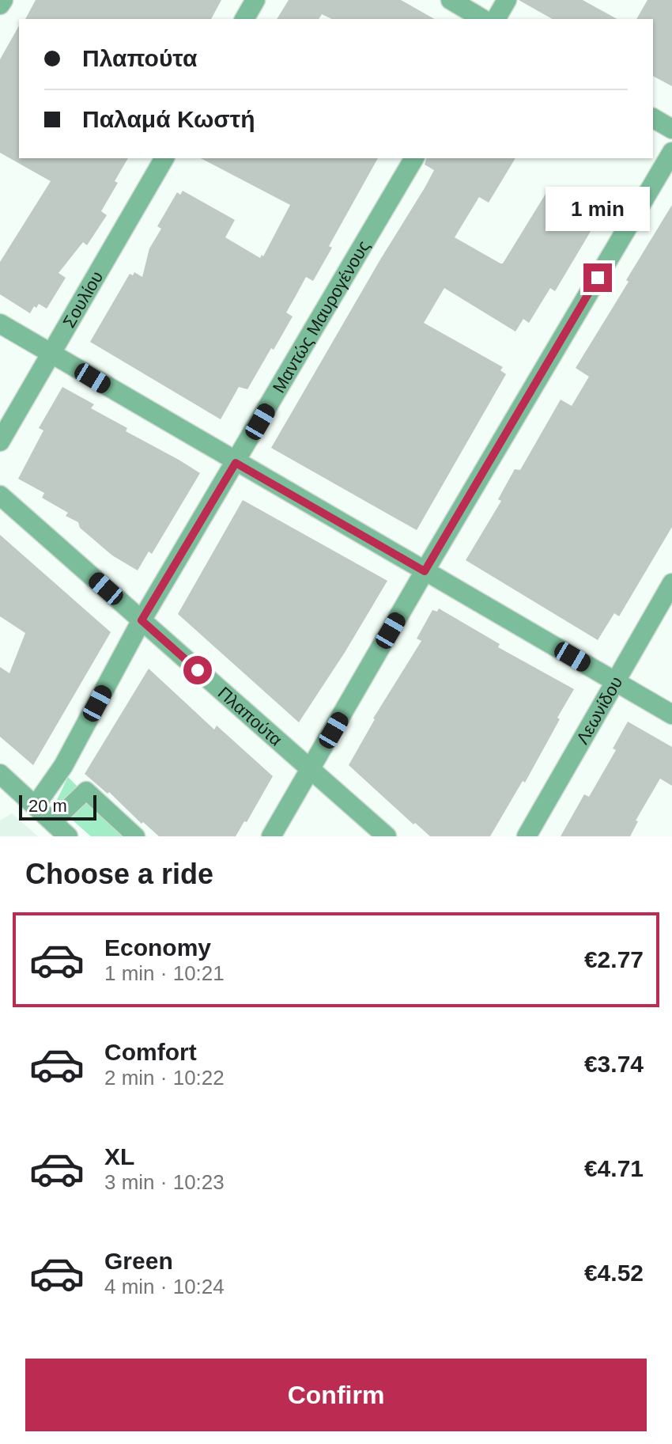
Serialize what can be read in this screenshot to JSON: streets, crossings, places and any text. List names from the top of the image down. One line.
{"streets":{"street":["Σουλίου","Μαντώς Μαυρογένους","Λεωνίδου","Πλαπούτα"]},"crossings":[["Μαντώς Μαυρογένους","Πλαπούτα"]],"scale_bar":"20 m","page":{"banner":["Πλαπούτα","Παλαμά Κωστή"],"bubble":"1 min","scale":"20 m","heading":"Choose a ride","list":[{"name":"Economy","note":"1 min · 10:21","value":"€2.77"},{"name":"Comfort","note":"2 min · 10:22","value":"€3.74"},{"name":"XL","note":"3 min · 10:23","value":"€4.71"},{"name":"Green","note":"4 min · 10:24","value":"€4.52"}],"buttons":"Confirm"}}
